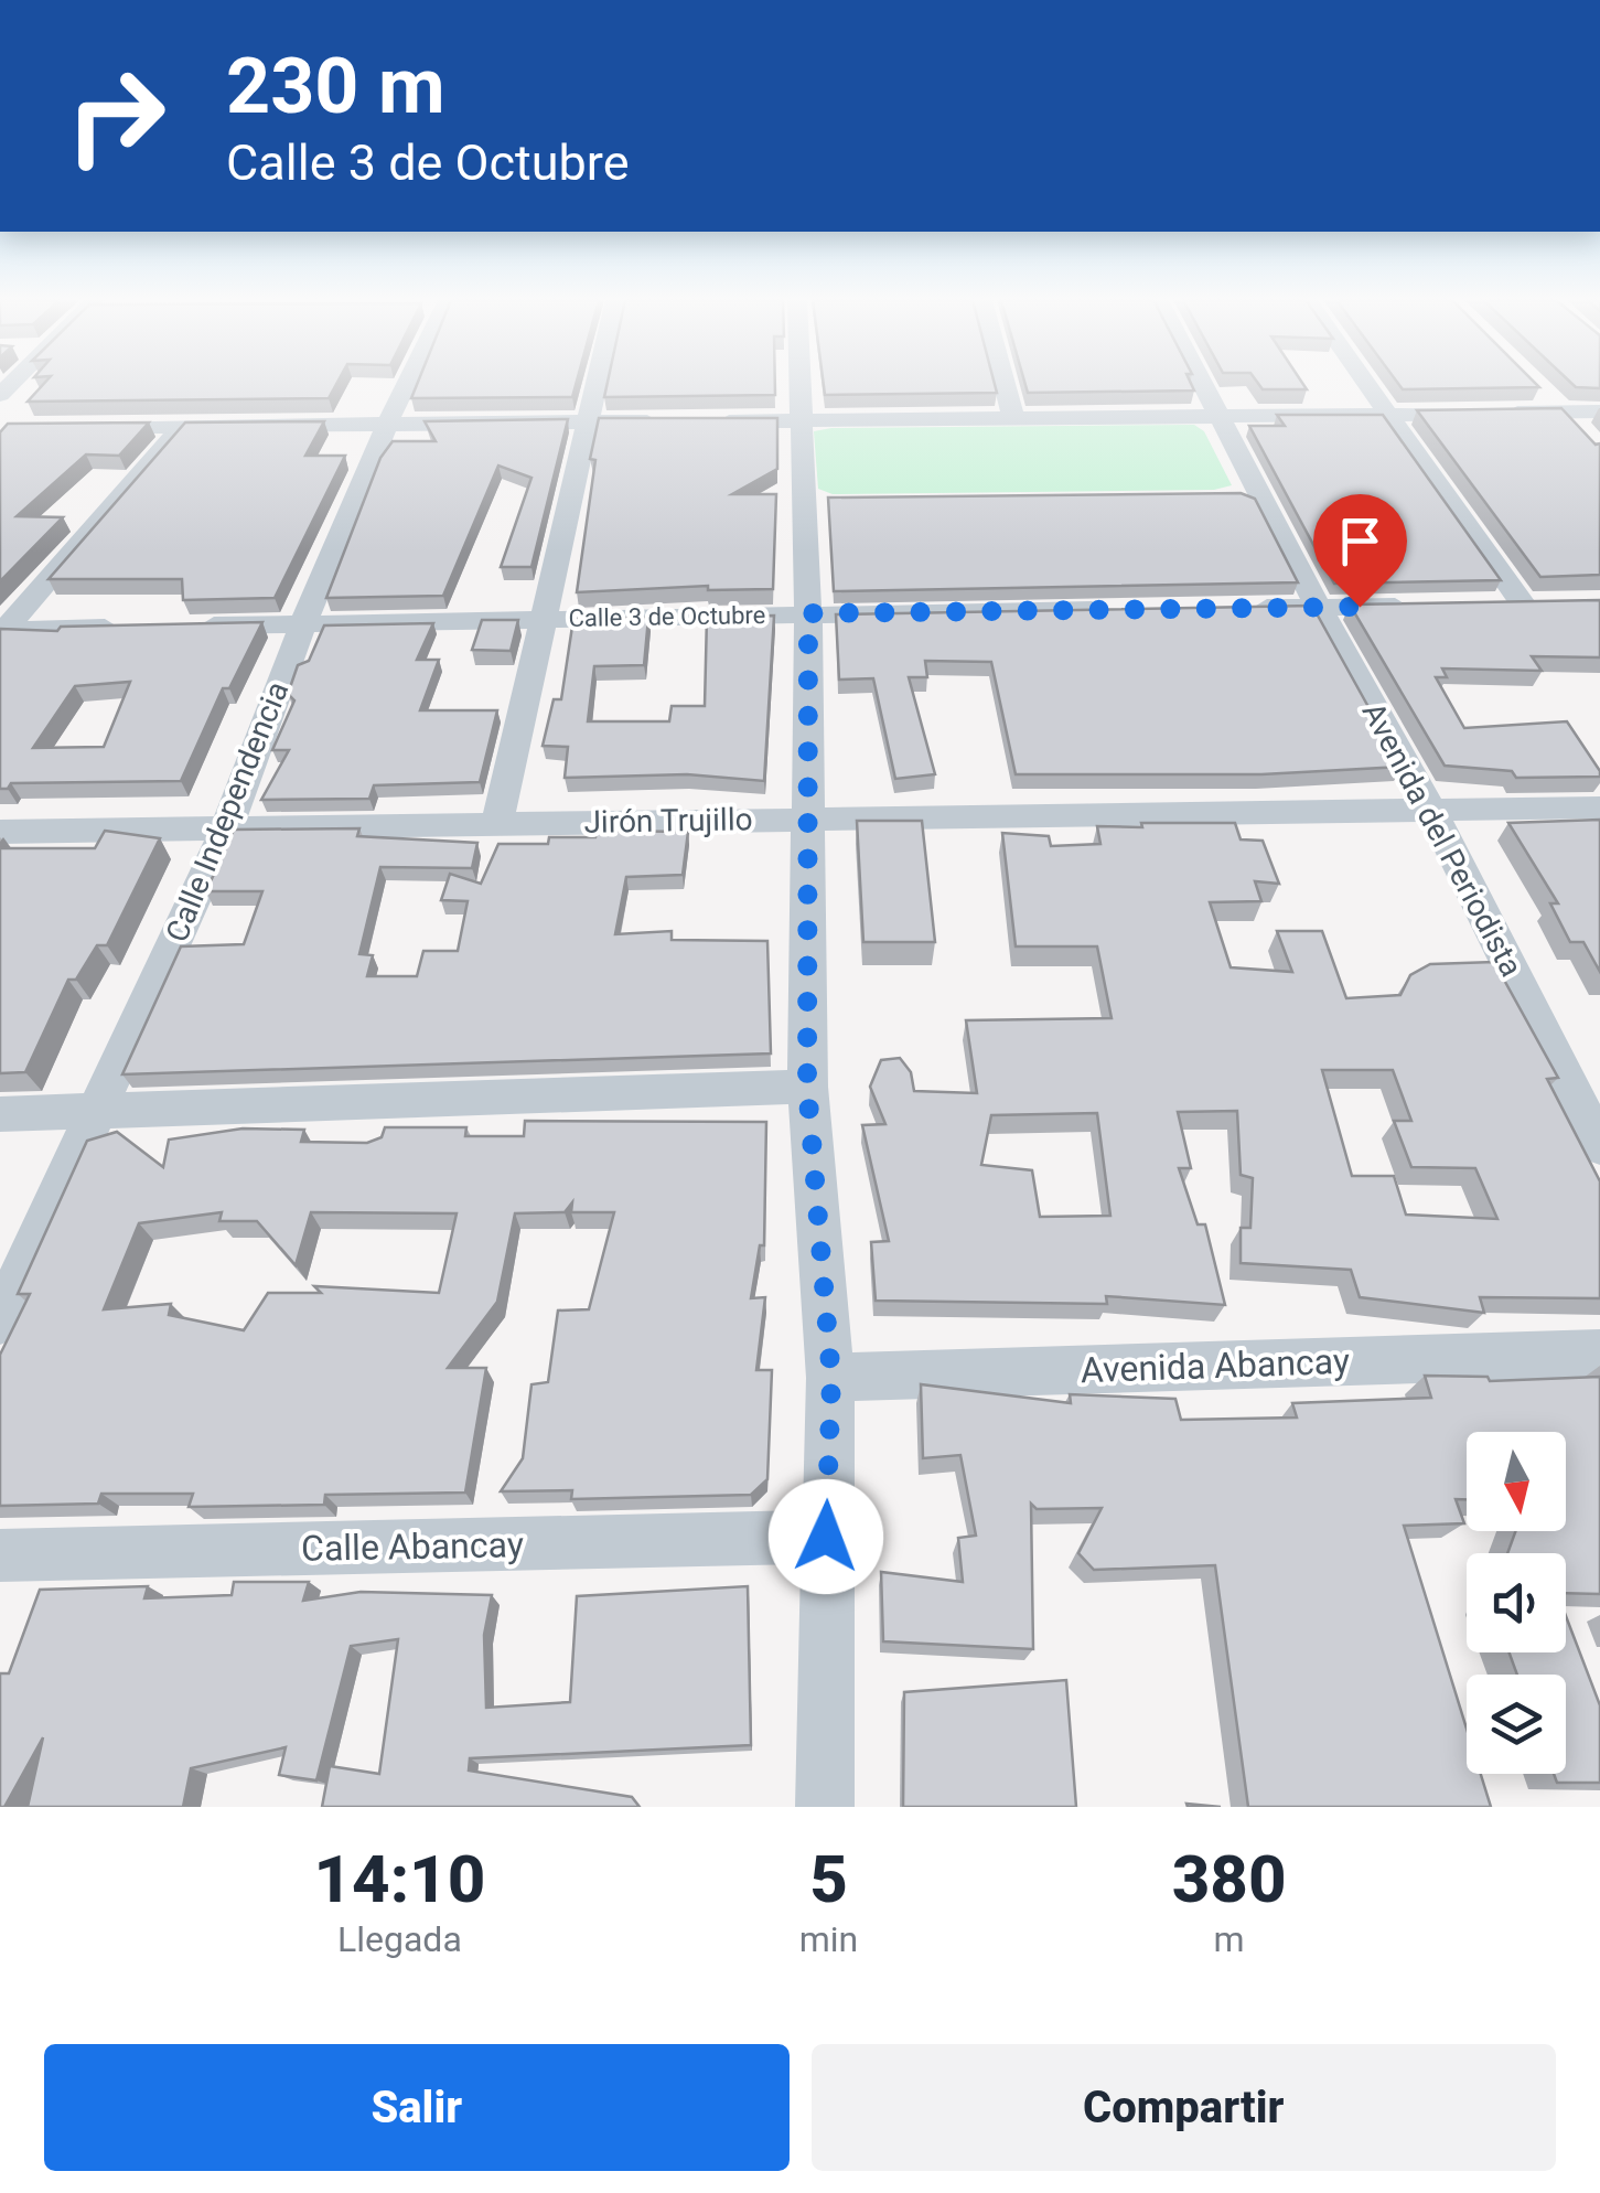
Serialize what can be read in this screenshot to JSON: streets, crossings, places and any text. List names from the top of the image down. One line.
{"streets":{"street":["Calle 3 de Octubre","Calle Independencia","Jirón Trujillo","Avenida del Periodista","Avenida Abancay","Calle Abancay"]},"crossings":[["Calle 3 de Octubre","Calle Independencia"],["Calle Independencia","Jirón Trujillo"],["Jirón Trujillo","Avenida del Periodista"]],"north":"bottom","page":{"turn":["230 m","Calle 3 de Octubre"],"eta":["14:10","Llegada","5","min","380","m"],"buttons":["Salir","Compartir"]}}
